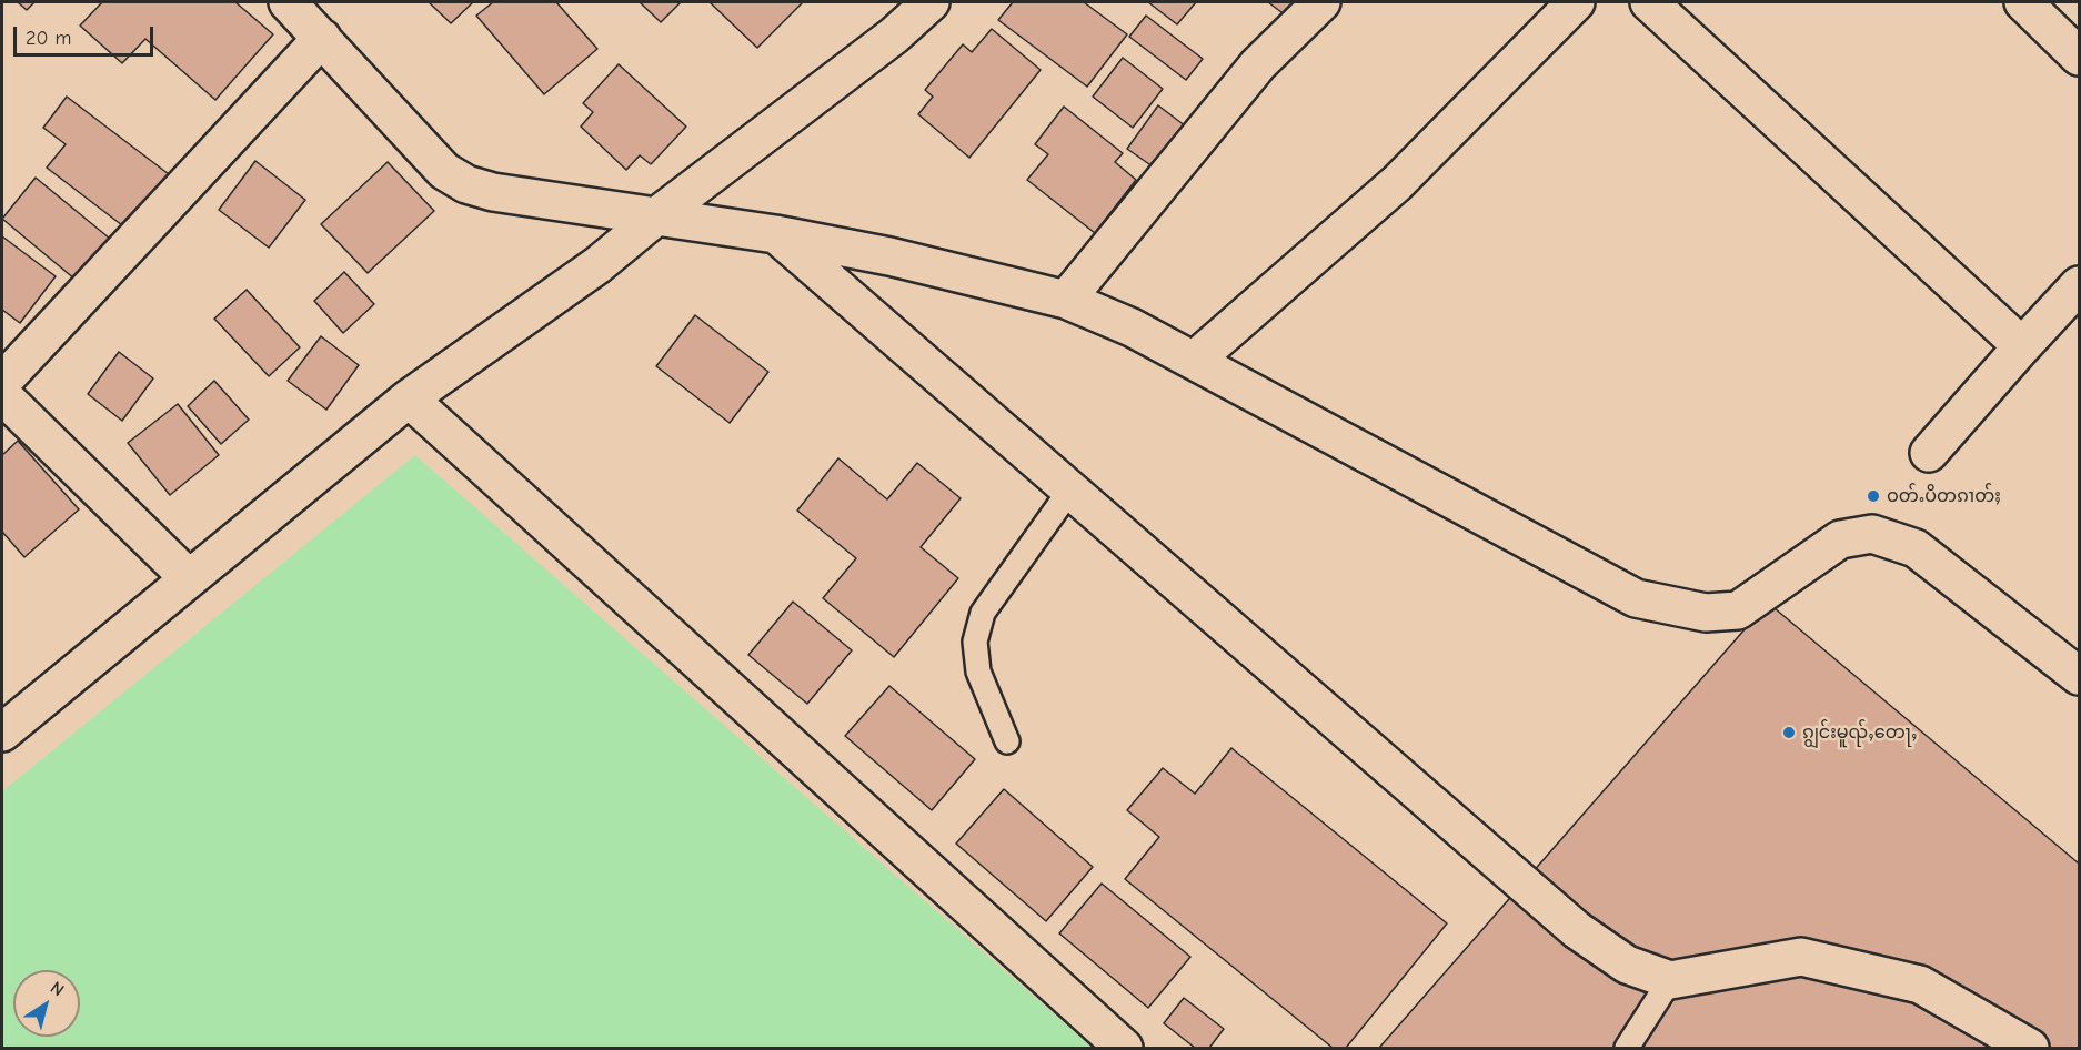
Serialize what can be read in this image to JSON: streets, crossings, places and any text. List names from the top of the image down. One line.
{"places":["ဝတ်ႉပိတၵၢတ်ႈ","ၵျွင်းမူၺ်ႇတေႃႇ"],"scale_bar":"20 m","north":"top right"}
